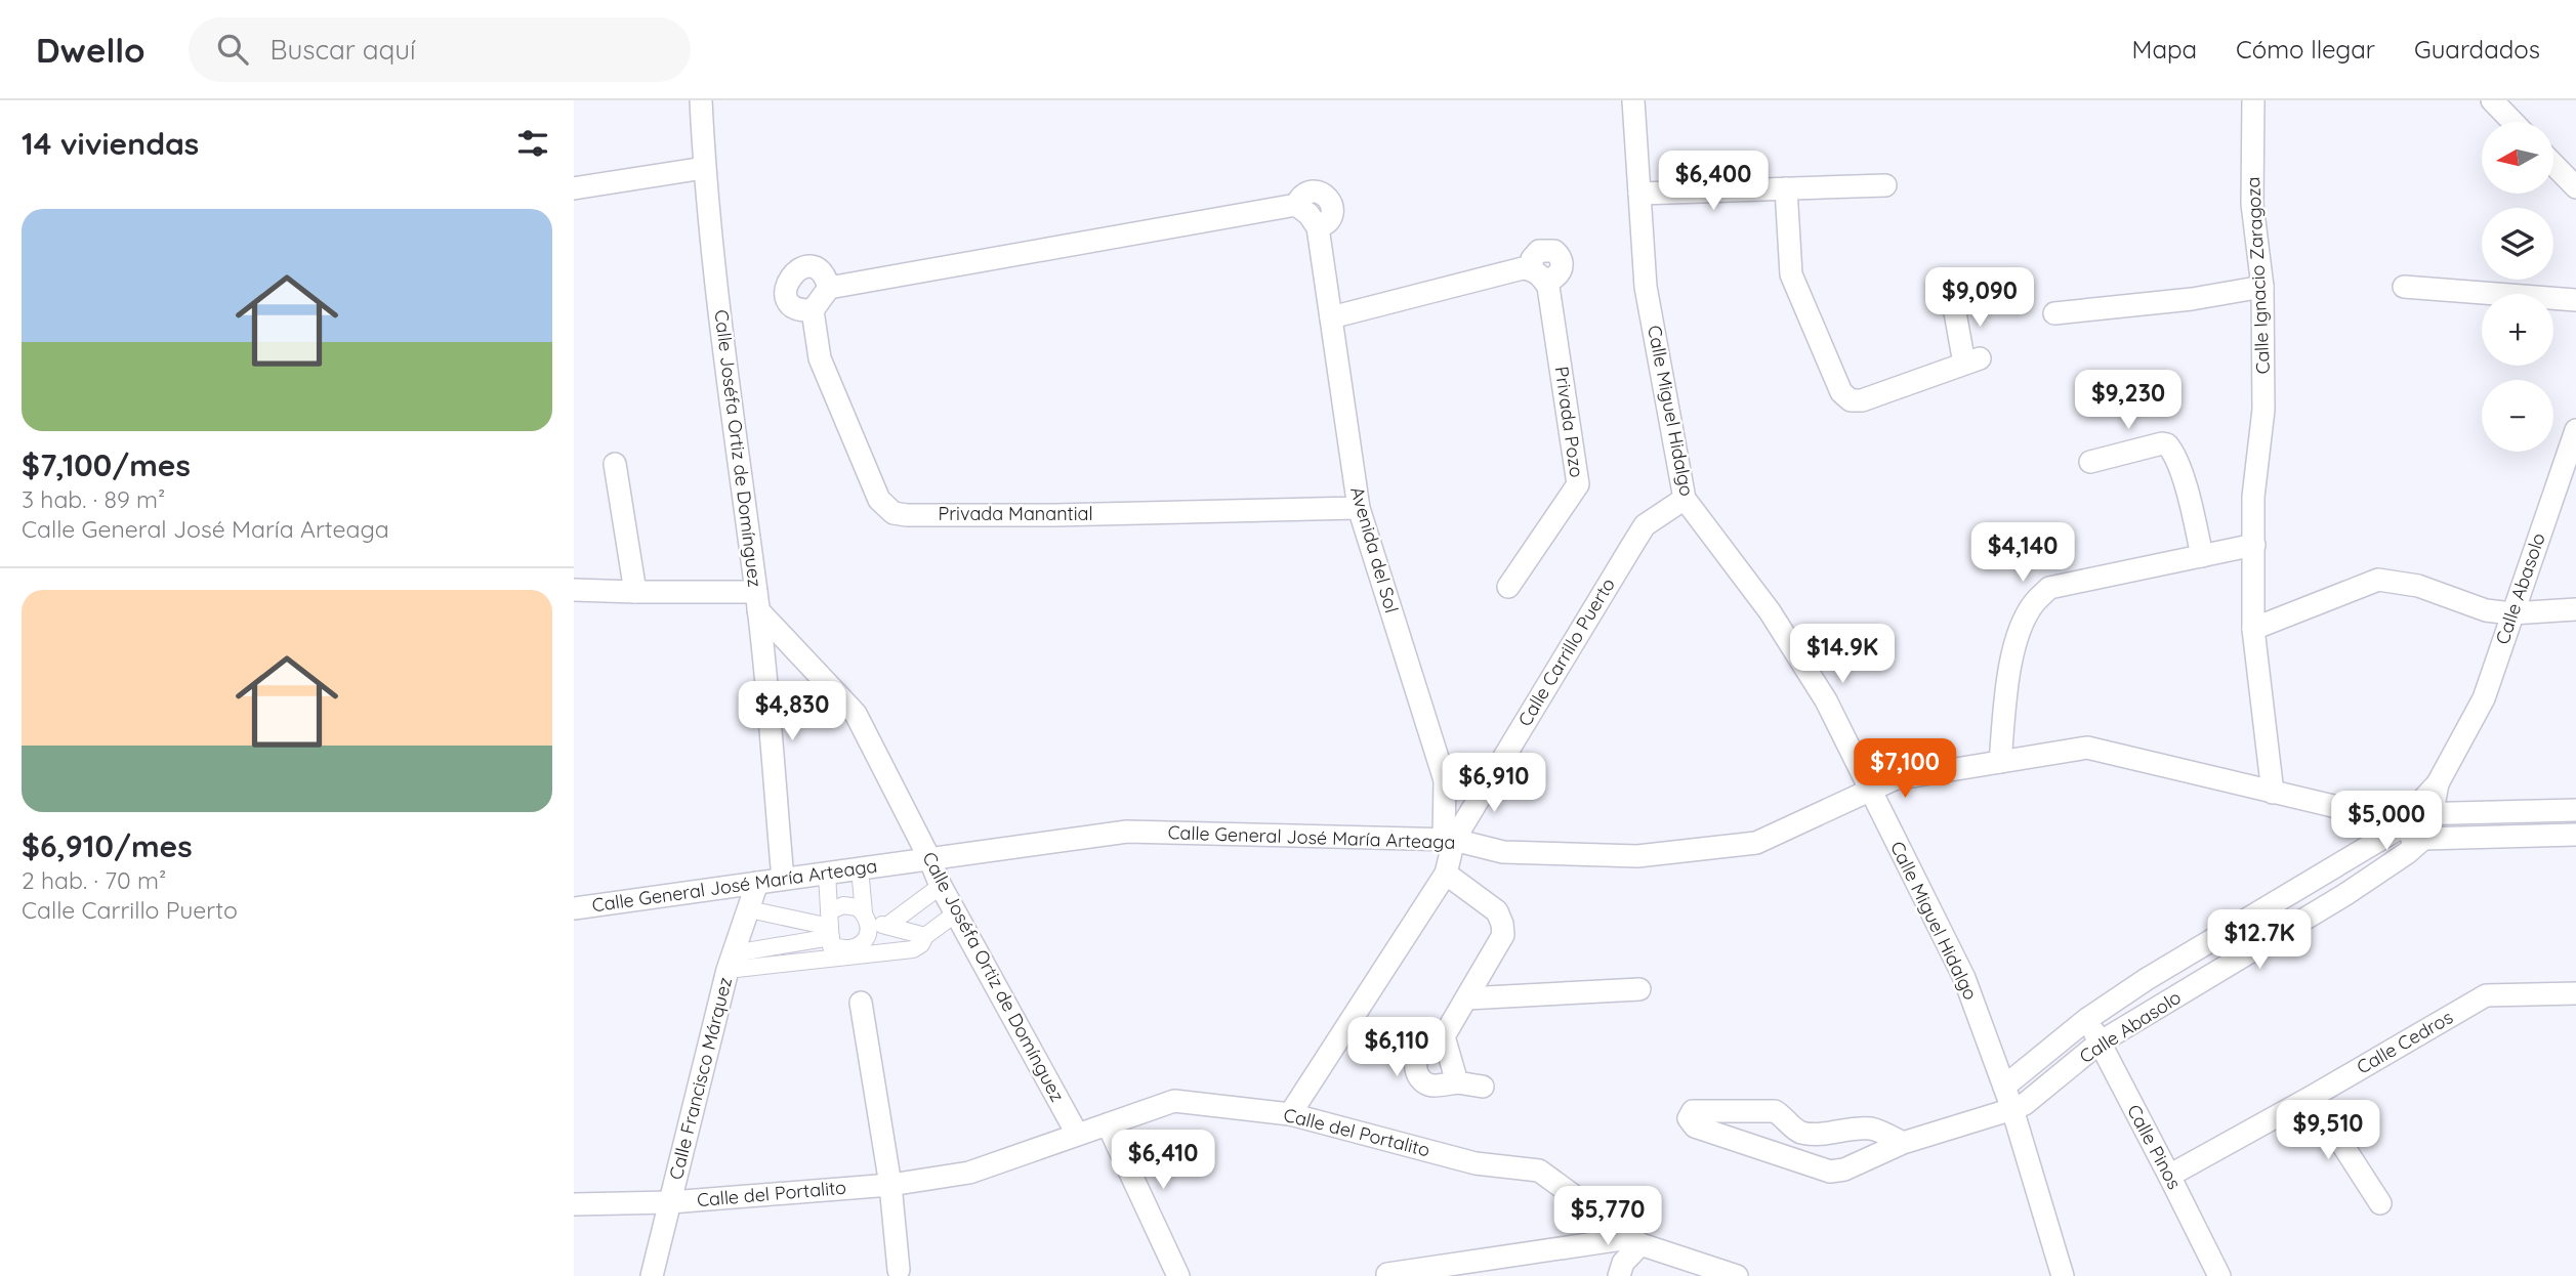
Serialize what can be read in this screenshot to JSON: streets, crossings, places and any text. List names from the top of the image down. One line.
{"streets":{"street":["Calle Ignacio Zaragoza","Calle Miguel Hidalgo","Privada Pozo","Calle Joséfa Ortiz de Domínguez","Privada Manantial","Avenida del Sol","Calle Abasolo","Calle Carrillo Puerto","Calle General José María Arteaga","Calle Cedros","Calle Francisco Márquez","Calle del Portalito","Calle Pinos"]},"crossings":[["Calle Ignacio Zaragoza","Calle General José María Arteaga"],["Calle Miguel Hidalgo","Calle Abasolo"],["Calle Miguel Hidalgo","Calle Carrillo Puerto"],["Calle Miguel Hidalgo","Calle General José María Arteaga"],["Privada Pozo","Avenida del Sol"],["Calle Joséfa Ortiz de Domínguez","Calle General José María Arteaga"],["Calle Joséfa Ortiz de Domínguez","Calle del Portalito"],["Privada Manantial","Avenida del Sol"],["Avenida del Sol","Calle Carrillo Puerto"],["Avenida del Sol","Calle General José María Arteaga"],["Calle Abasolo","Calle General José María Arteaga"],["Calle Abasolo","Calle Pinos"],["Calle Carrillo Puerto","Calle General José María Arteaga"],["Calle Carrillo Puerto","Calle del Portalito"],["Calle General José María Arteaga","Calle Francisco Márquez"],["Calle Cedros","Calle Pinos"],["Calle Francisco Márquez","Calle del Portalito"]],"north":"left","page":{"header":"Dwello","search":"Buscar aquí","nav":["Mapa","Cómo llegar","Guardados"],"heading":"14 viviendas","map_buttons":["+","−"],"price":["$6,400","$9,090","$9,230","$4,140","$14.9K","$4,830","$7,100","$6,910","$5,000","$12.7K","$6,110","$9,510","$6,410","$5,770"],"list":[{"name":"$7,100/mes","note":"3 hab. · 89 m² · Calle General José María Arteaga"},{"name":"$6,910/mes","note":"2 hab. · 70 m² · Calle Carrillo Puerto"}]}}
